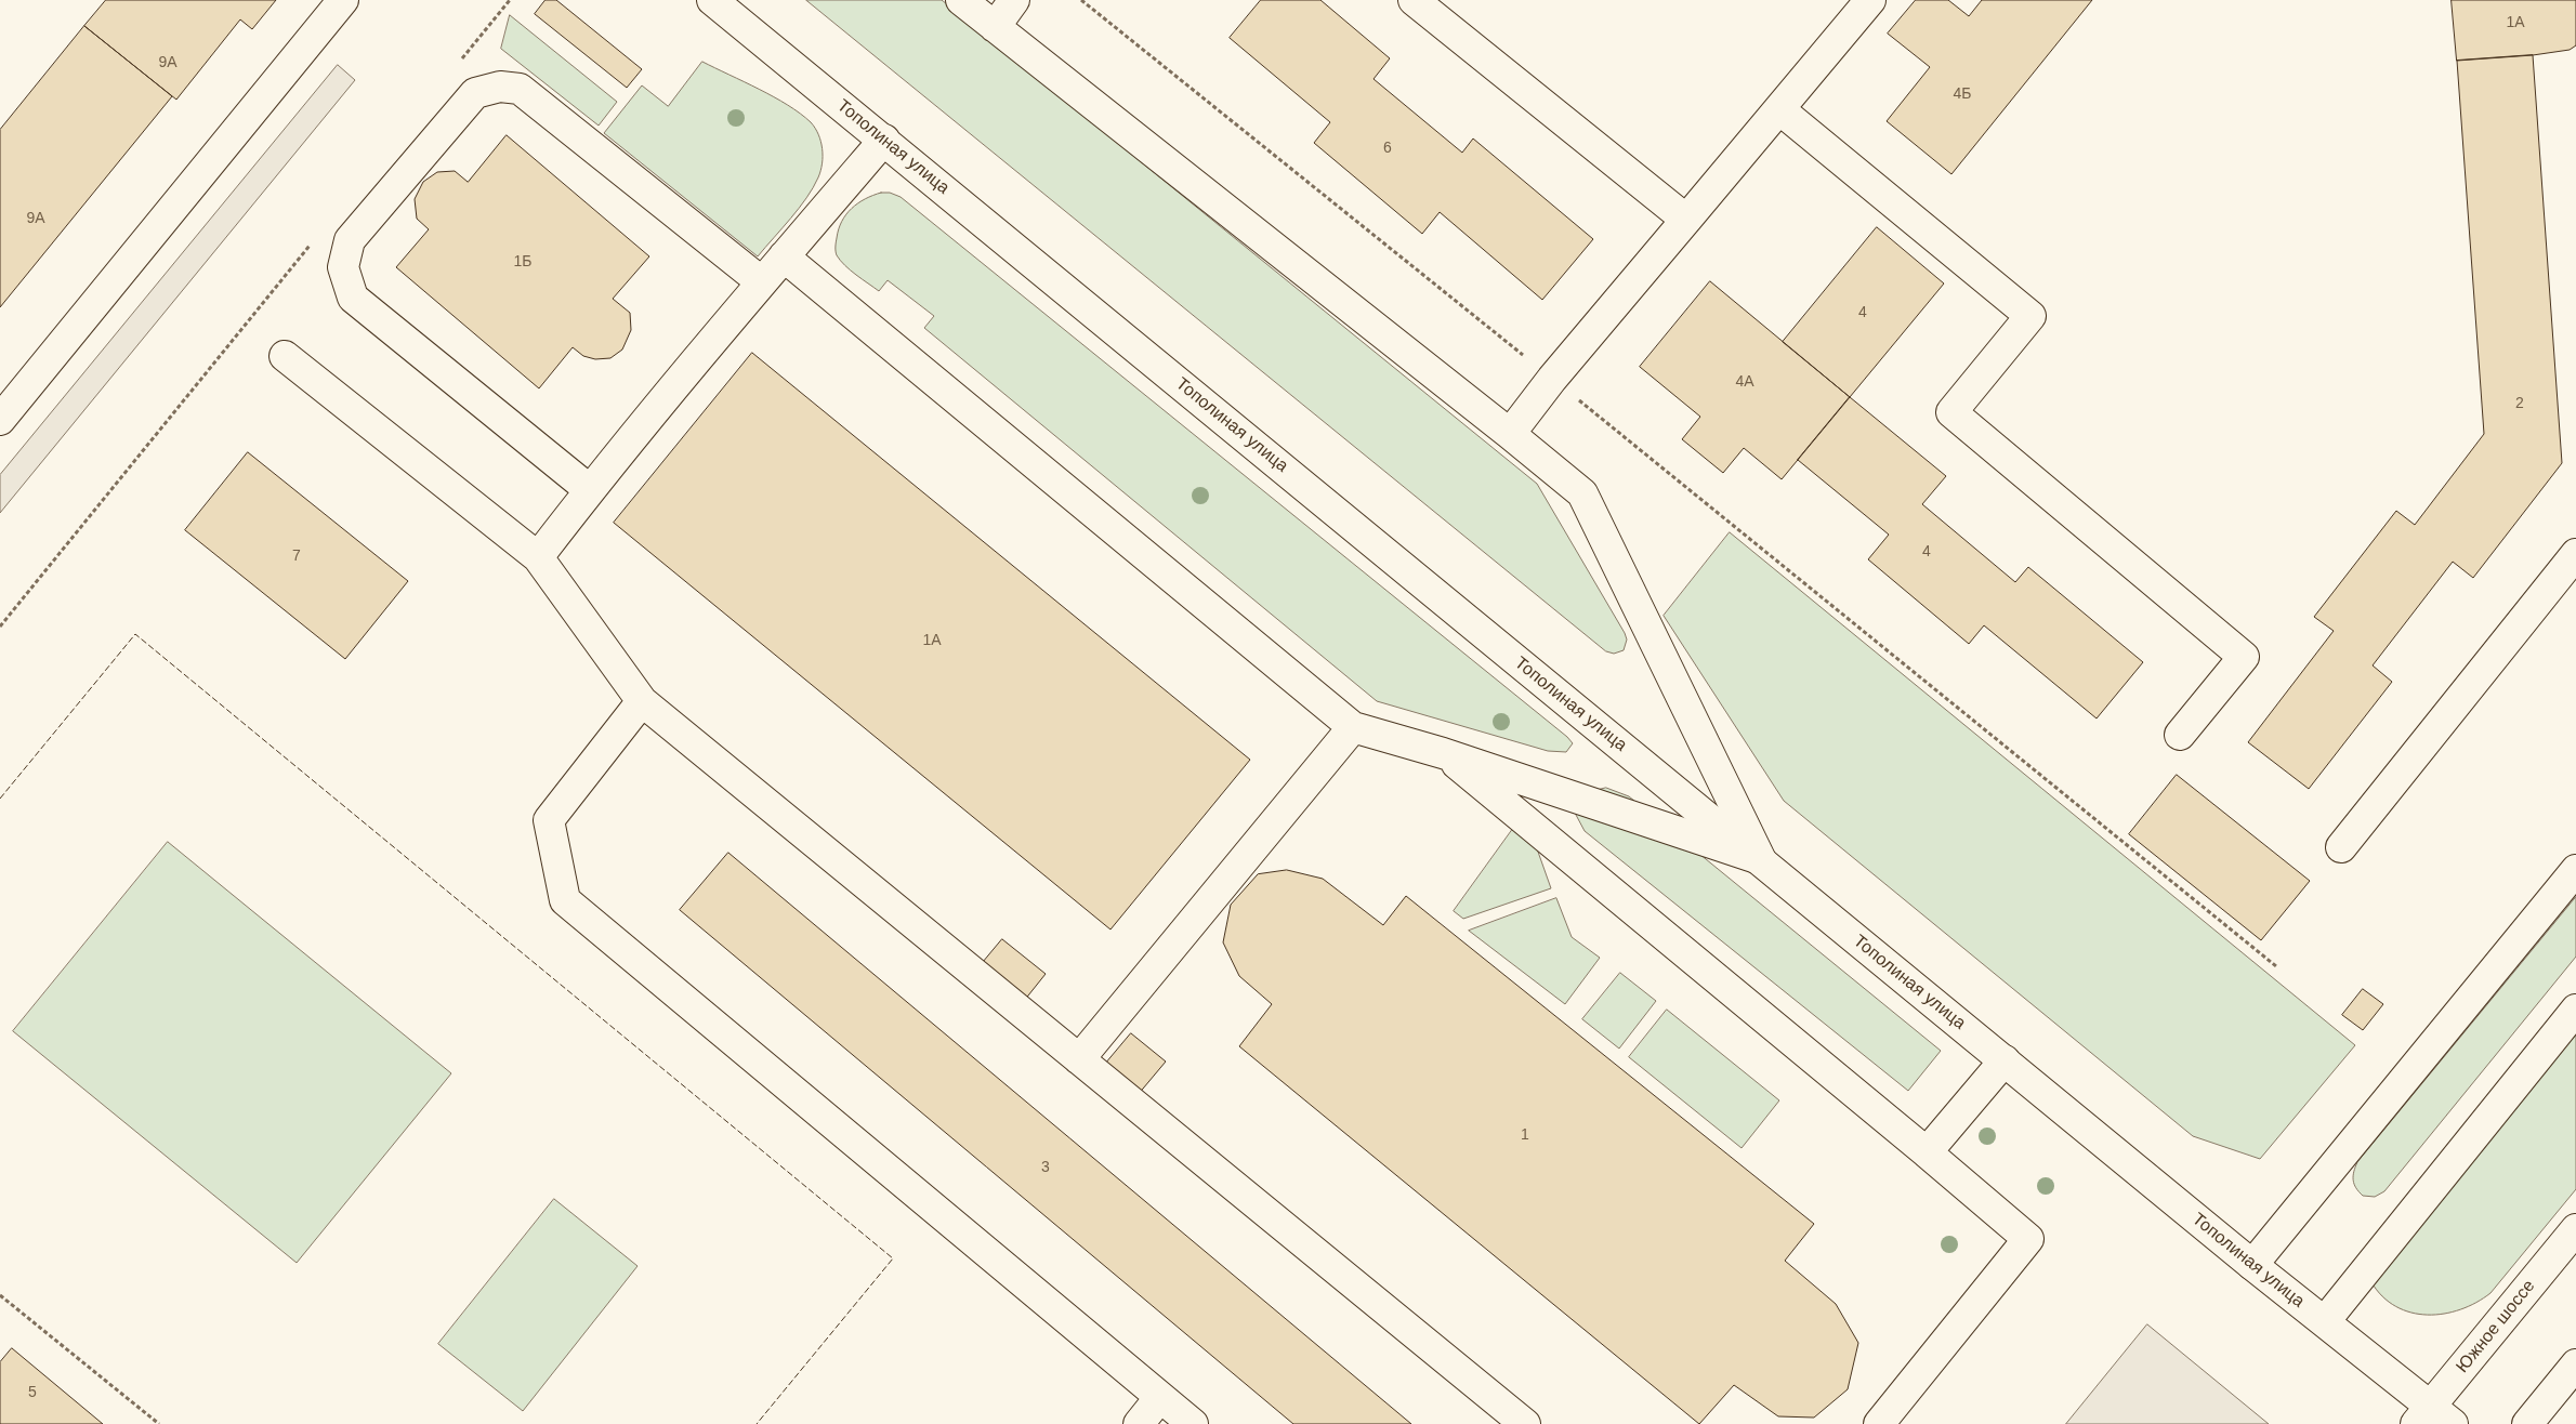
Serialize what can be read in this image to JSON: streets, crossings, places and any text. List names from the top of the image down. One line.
{"streets":{"main road":["Тополиная улица","Южное шоссе"]},"crossings":[["Тополиная улица","Южное шоссе"]],"house_numbers":["1А","9А","4Б","6","9А","1Б","4","4А","2","4","7","1А","1","3","5"]}
